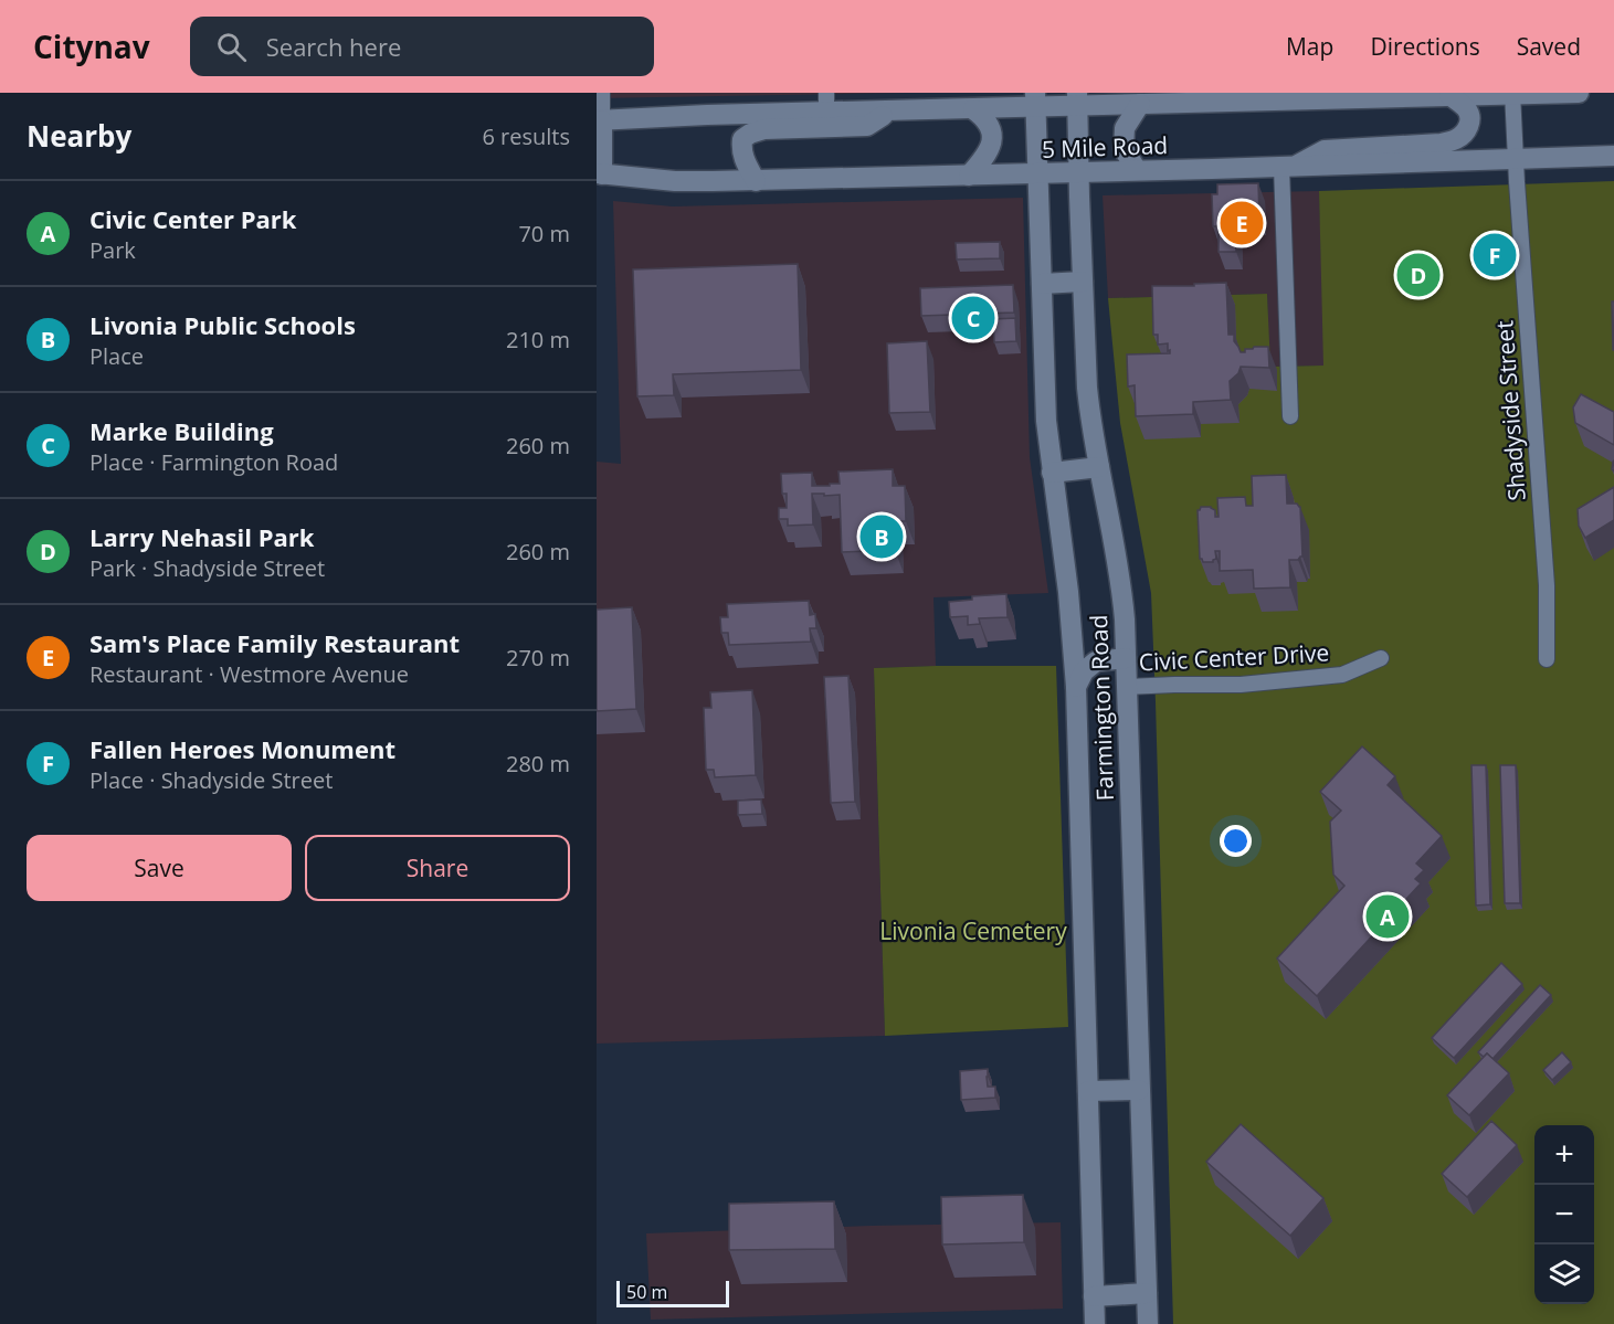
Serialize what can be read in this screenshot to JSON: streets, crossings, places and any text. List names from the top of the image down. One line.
{"streets":{"main road":["5 Mile Road","Farmington Road"],"street":["Shadyside Street","Civic Center Drive"]},"crossings":[["5 Mile Road","Shadyside Street"],["5 Mile Road","Farmington Road"],["Civic Center Drive","Farmington Road"]],"parks":["Livonia Cemetery"],"scale_bar":"50 m","page":{"header":"Citynav","search":"Search here","nav":["Map","Directions","Saved"],"heading":["Nearby","6 results"],"list":[{"mark":"A","name":"Civic Center Park","note":"Park","value":"70 m"},{"mark":"B","name":"Livonia Public Schools","note":"Place","value":"210 m"},{"mark":"C","name":"Marke Building","note":"Place · Farmington Road","value":"260 m"},{"mark":"D","name":"Larry Nehasil Park","note":"Park · Shadyside Street","value":"260 m"},{"mark":"E","name":"Sam's Place Family Restaurant","note":"Restaurant · Westmore Avenue","value":"270 m"},{"mark":"F","name":"Fallen Heroes Monument","note":"Place · Shadyside Street","value":"280 m"}],"pins":["E","F","D","C","B","A"],"buttons":["Save","Share"],"map_buttons":["+","−"],"scale":"50 m"}}
